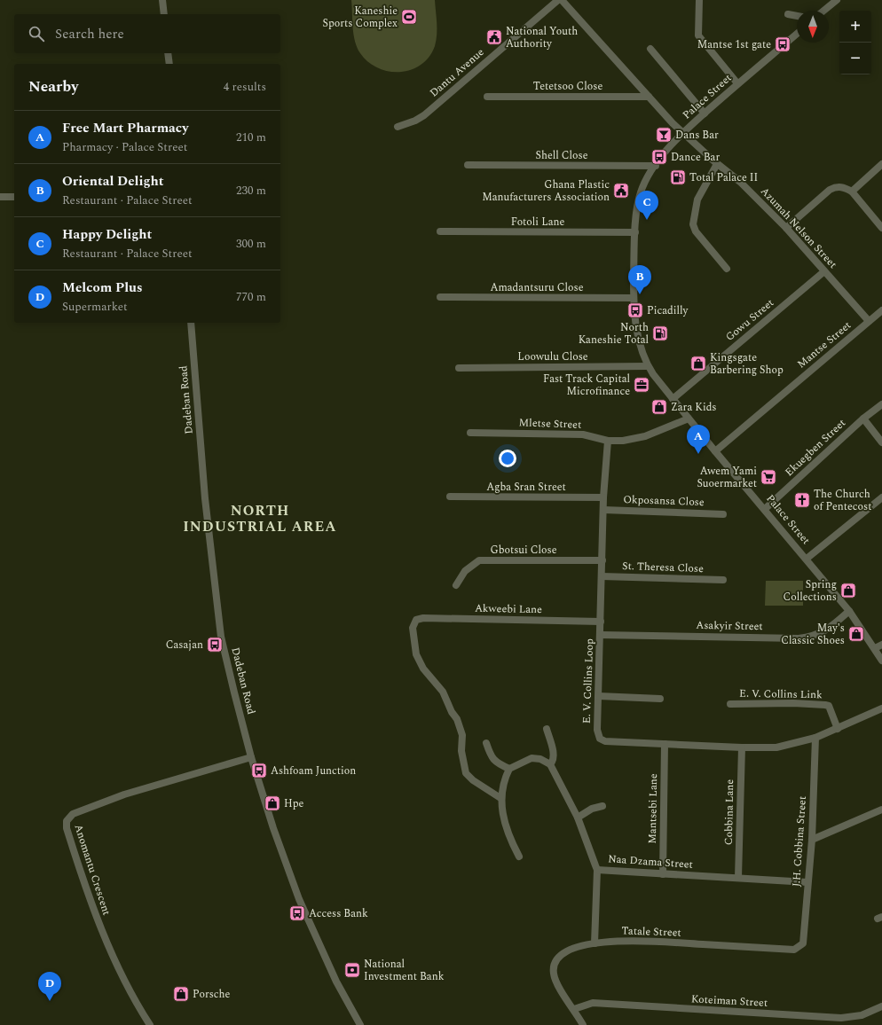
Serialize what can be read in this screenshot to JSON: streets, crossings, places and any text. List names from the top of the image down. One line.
{"streets":{"street":["Dantu Avenue","Tetetsoo Close","Palace Street","Shell Close","Fotoli Lane","Azumah Nelson Street","Amadantsuru Close","Gowu Street","Mantse Street","Loowulu Close","Dadeban Road","Mletse Street","Ekuegben Street","Agba Sran Street","Okposansa Close","Gbotsui Close","St. Theresa Close","Akweebi Lane","Asakyir Street","E. V. Collins Loop","E. V. Collins Link","Mantsebi Lane","Cobbina Lane","J.H. Cobbina Street","Naa Dzama Street","Anomantu Crescent","Tatale Street","Koteiman Street"]},"crossings":[["Tetetsoo Close","Azumah Nelson Street"],["Palace Street","Shell Close"],["Palace Street","Fotoli Lane"],["Palace Street","Azumah Nelson Street"],["Palace Street","Amadantsuru Close"],["Palace Street","Gowu Street"],["Palace Street","Mantse Street"],["Palace Street","Loowulu Close"],["Palace Street","Mletse Street"],["Palace Street","Ekuegben Street"],["Palace Street","Asakyir Street"],["Azumah Nelson Street","Gowu Street"],["Azumah Nelson Street","Mantse Street"],["Dadeban Road","Anomantu Crescent"],["Mletse Street","E. V. Collins Loop"],["Agba Sran Street","E. V. Collins Loop"],["Okposansa Close","E. V. Collins Loop"],["Gbotsui Close","E. V. Collins Loop"],["St. Theresa Close","E. V. Collins Loop"],["Akweebi Lane","E. V. Collins Loop"],["Asakyir Street","E. V. Collins Loop"],["E. V. Collins Loop","E. V. Collins Link"],["E. V. Collins Loop","Mantsebi Lane"],["E. V. Collins Loop","Cobbina Lane"],["E. V. Collins Loop","J.H. Cobbina Street"],["Mantsebi Lane","Naa Dzama Street"],["Cobbina Lane","Naa Dzama Street"],["J.H. Cobbina Street","Naa Dzama Street"],["J.H. Cobbina Street","Tatale Street"],["Tatale Street","Koteiman Street"]],"districts":["NORTH INDUSTRIAL AREA"],"places":{"sports":["Kaneshie Sports Complex"],"public building":["National Youth Authority","Ghana Plastic Manufacturers Association"],"bus stop":["Mantse 1st gate","Dance Bar","Picadilly","Casajan","Ashfoam Junction","Access Bank"],"bar":["Dans Bar"],"fuel station":["Total Palace II","North Kaneshie Total"],"shop":["Kingsgate Barbering Shop","Zara Kids","Spring Collections","May's Classic Shoes","Hpe","Porsche"],"office":["Fast Track Capital Microfinance"],"supermarket":["Awem Yami Suoermarket"],"church":["The Church of Pentecost"],"bank":["National Investment Bank"]},"north":"bottom","page":{"map_buttons":["+","−"],"search":"Search here","heading":["Nearby","4 results"],"list":[{"mark":"A","name":"Free Mart Pharmacy","note":"Pharmacy · Palace Street","value":"210 m"},{"mark":"B","name":"Oriental Delight","note":"Restaurant · Palace Street","value":"230 m"},{"mark":"C","name":"Happy Delight","note":"Restaurant · Palace Street","value":"300 m"},{"mark":"D","name":"Melcom Plus","note":"Supermarket","value":"770 m"}],"pins":["C","B","A","D"]}}
